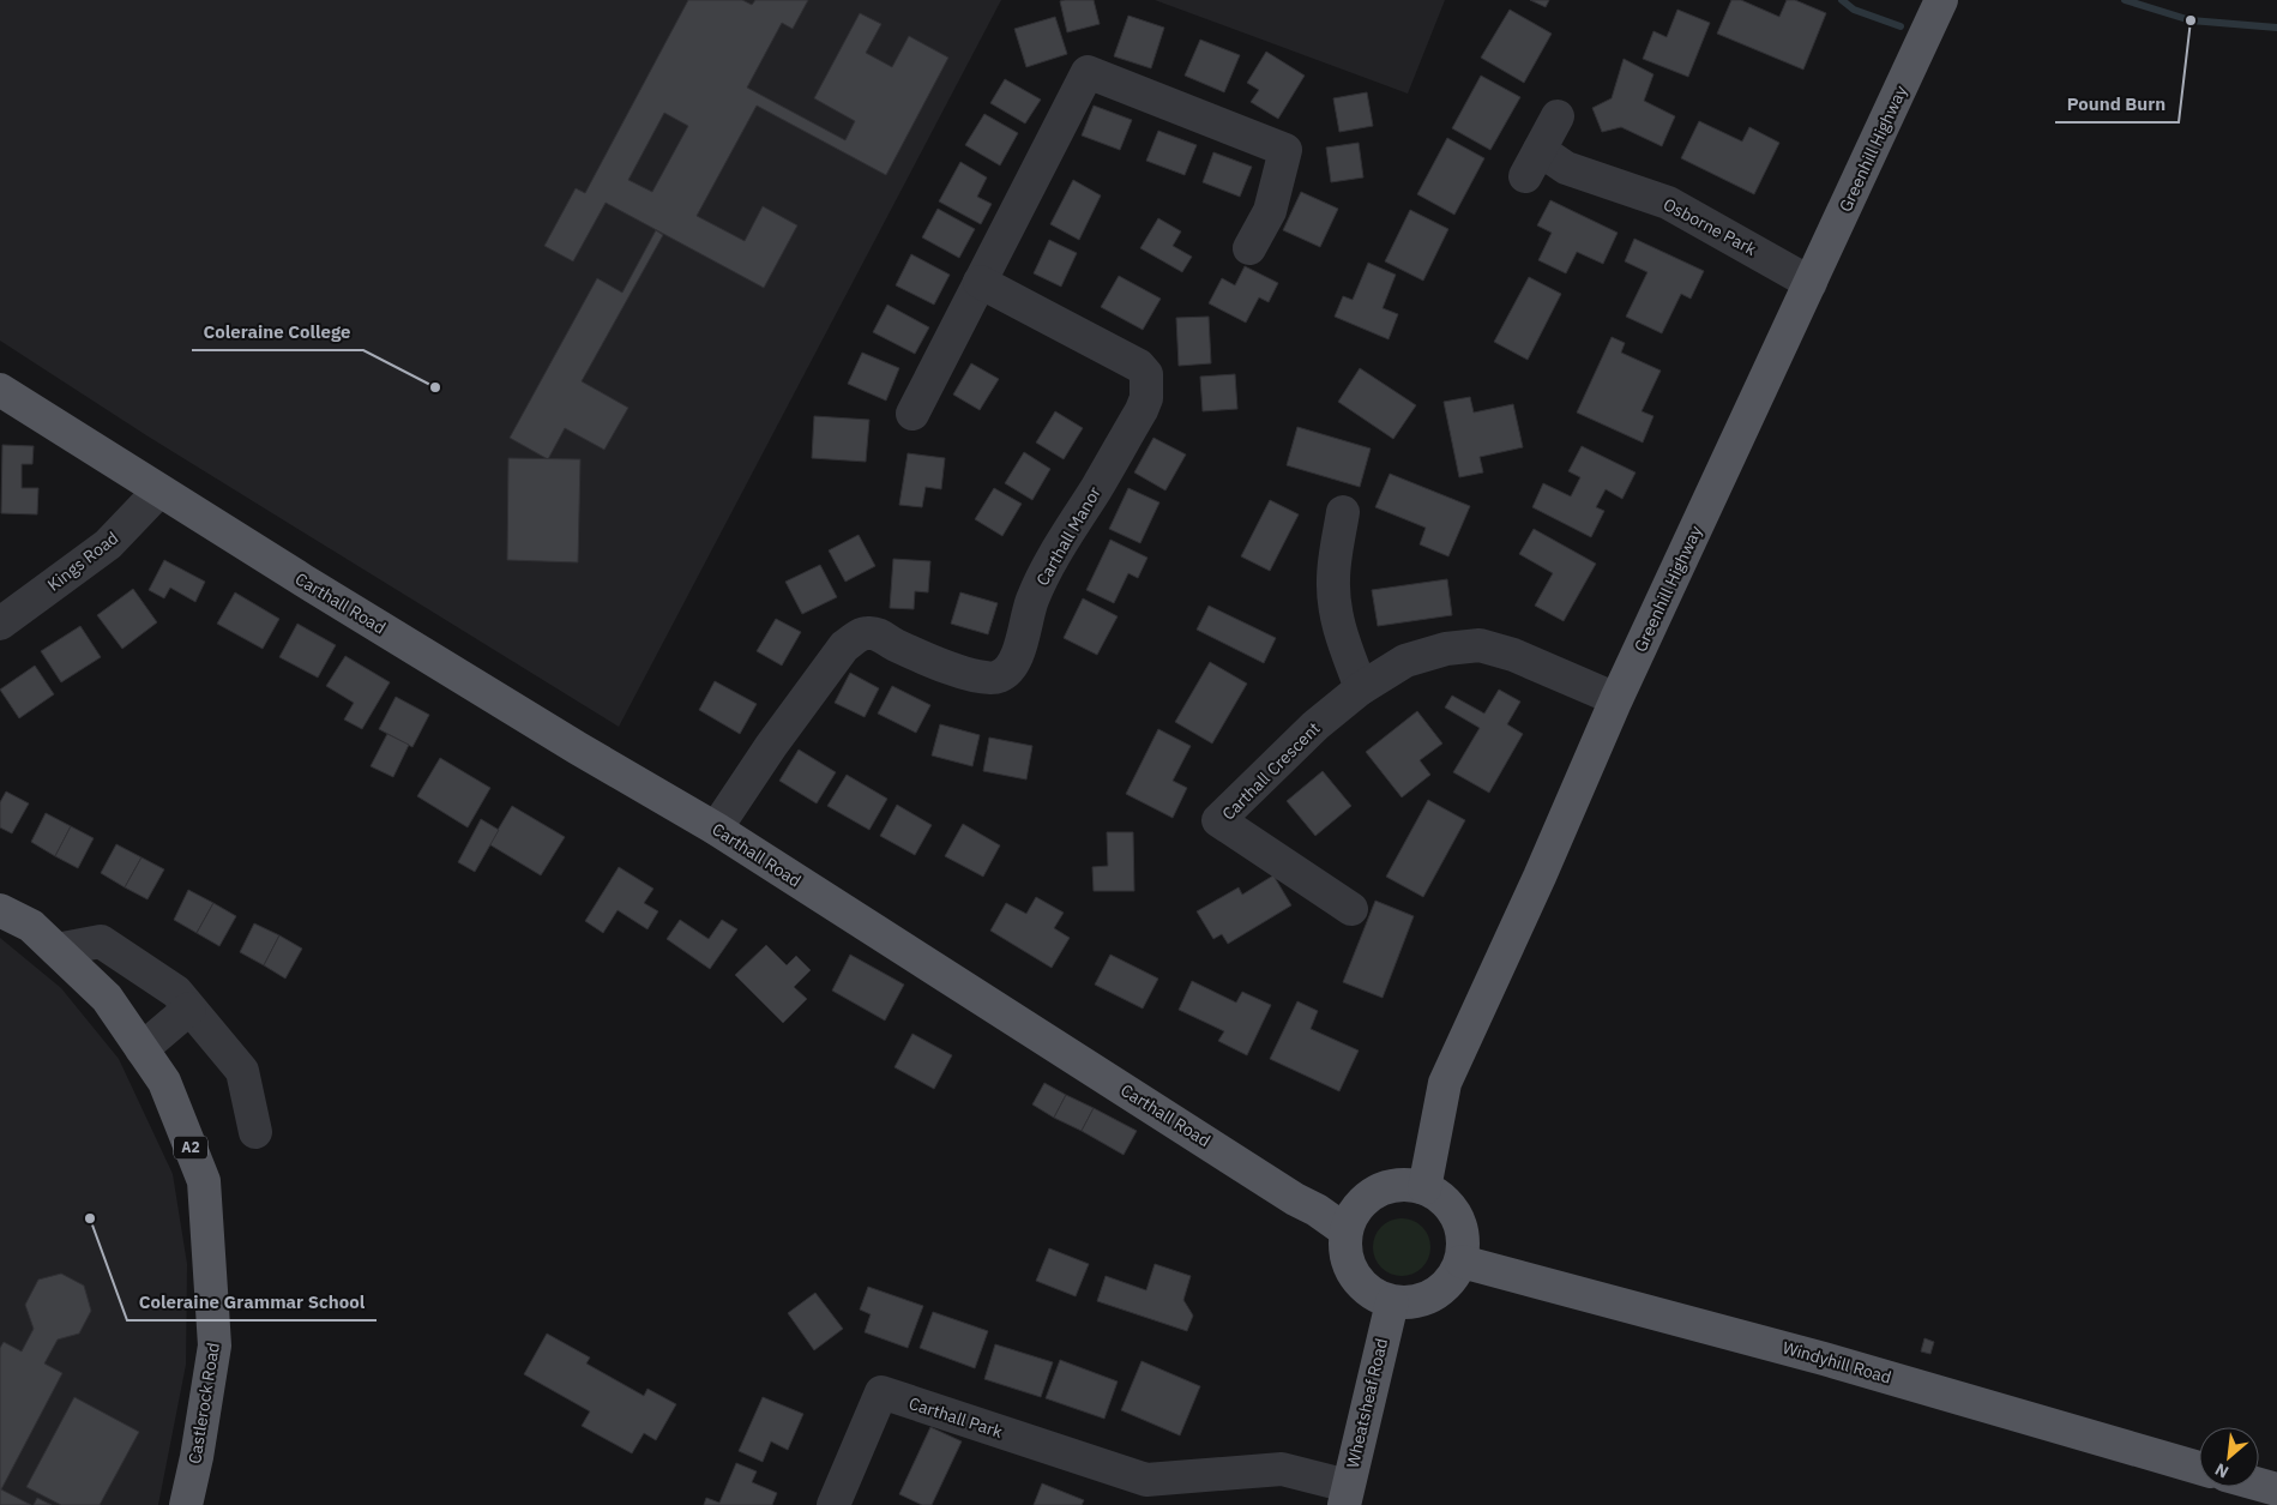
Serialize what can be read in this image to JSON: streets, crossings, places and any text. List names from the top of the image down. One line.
{"streets":{"main road":["Greenhill Highway","Carthall Road","A2","Windyhill Road","Castlerock Road","Wheatsheaf Road"],"street":["Osborne Park","Carthall Manor","Kings Road","Carthall Crescent","Carthall Park"]},"crossings":[["Greenhill Highway","Osborne Park"],["Greenhill Highway","Carthall Road"],["Greenhill Highway","Carthall Crescent"],["Greenhill Highway","Windyhill Road"],["Greenhill Highway","Wheatsheaf Road"],["Carthall Manor","Carthall Road"],["Kings Road","Carthall Road"],["Carthall Road","Windyhill Road"],["Carthall Road","Wheatsheaf Road"],["Windyhill Road","Wheatsheaf Road"],["Wheatsheaf Road","Carthall Park"]],"places":["Pound Burn","Coleraine College","Coleraine Grammar School"],"north":"bottom left"}
